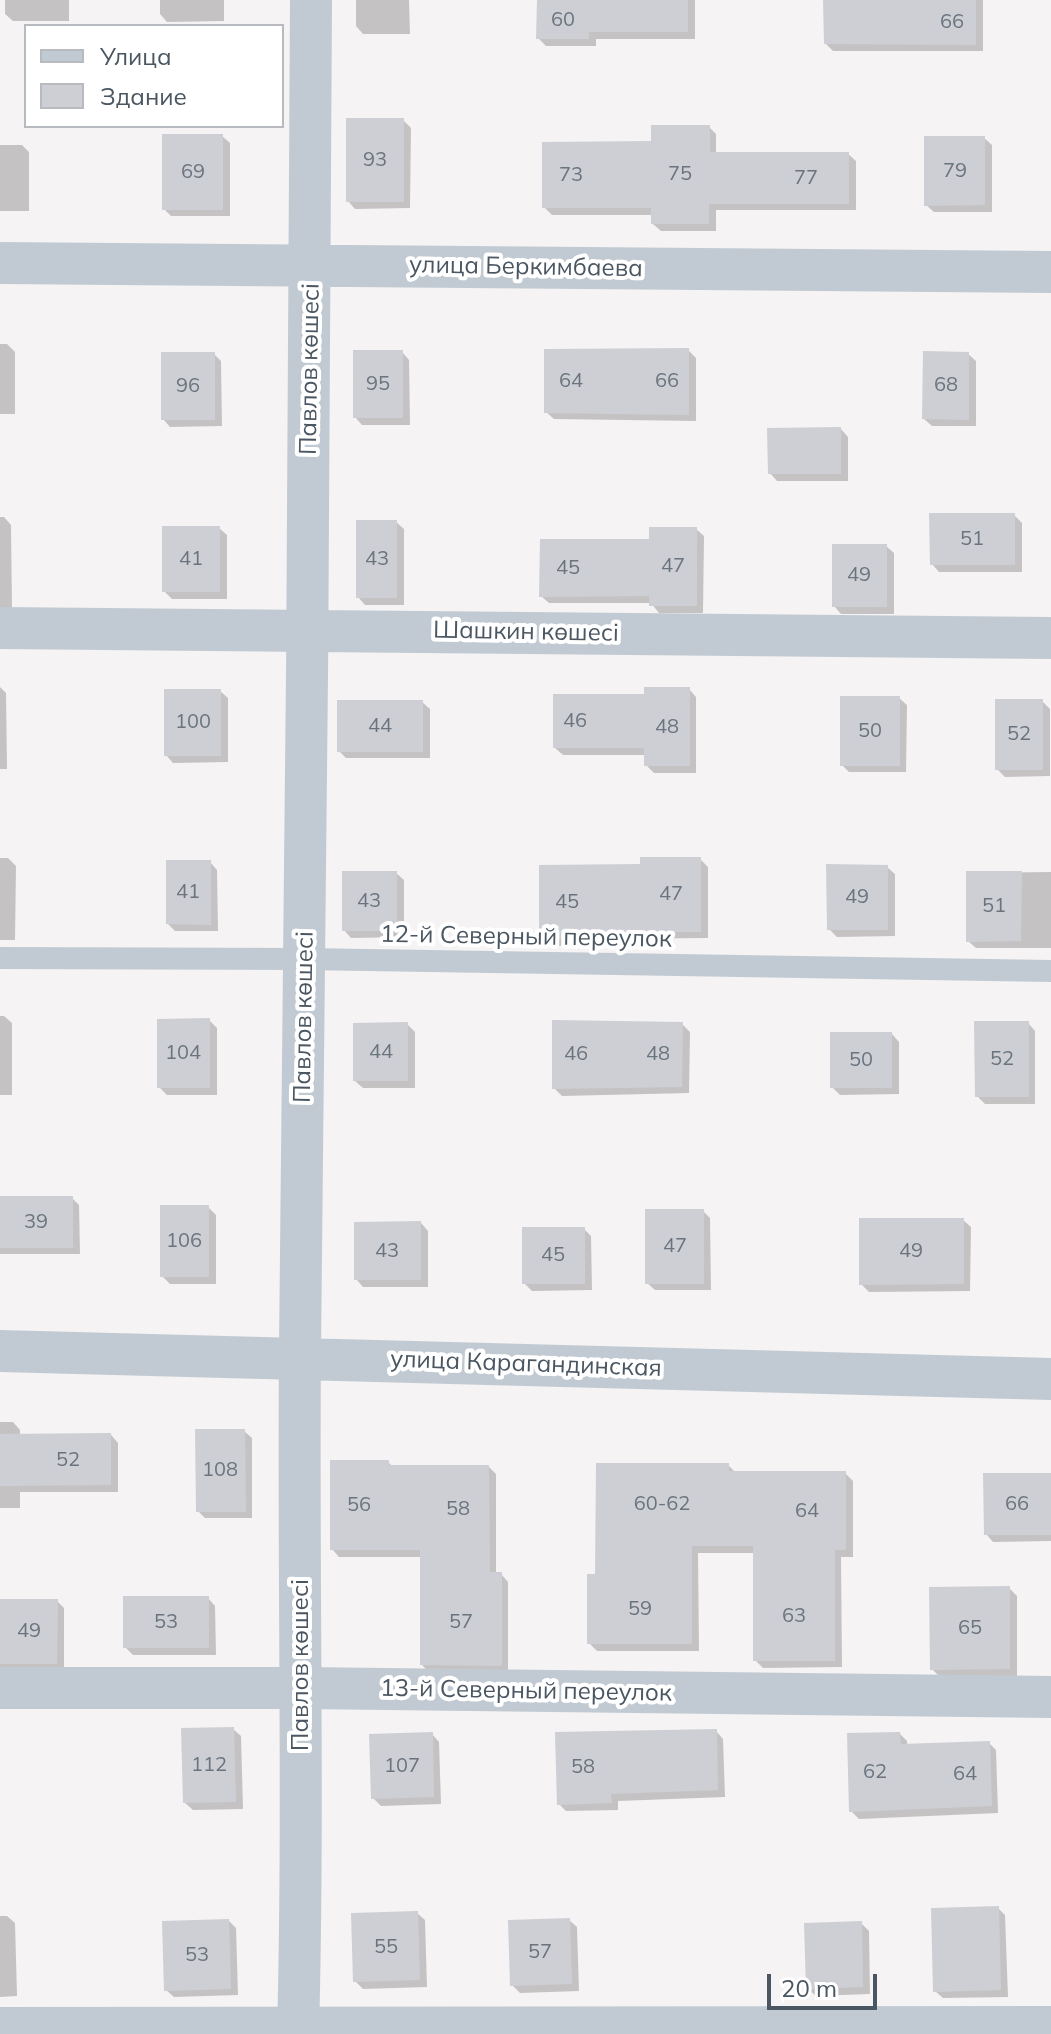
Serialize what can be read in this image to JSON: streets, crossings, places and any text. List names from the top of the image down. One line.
{"streets":{"street":["улица Беркимбаева","Павлов көшесі","Шашкин көшесі","улица Карагандинская","13-й Северный переулок"],"lane":["12-й Северный переулок"]},"crossings":[["улица Беркимбаева","Павлов көшесі"],["Павлов көшесі","Шашкин көшесі"],["Павлов көшесі","12-й Северный переулок"],["Павлов көшесі","улица Карагандинская"],["Павлов көшесі","13-й Северный переулок"]],"house_numbers":["60","66","93","79","69","75","73","77","64","66","95","68","96","51","41","43","47","45","49","46","100","44","48","50","52","41","47","49","43","45","51","44","104","46","48","52","50","39","106","47","43","49","45","52","108","60-62","66","56","58","64","59","63","53","57","65","49","112","107","58","62","64","55","57","53"],"legend":["Улица","Здание"],"scale_bar":"20 m"}
